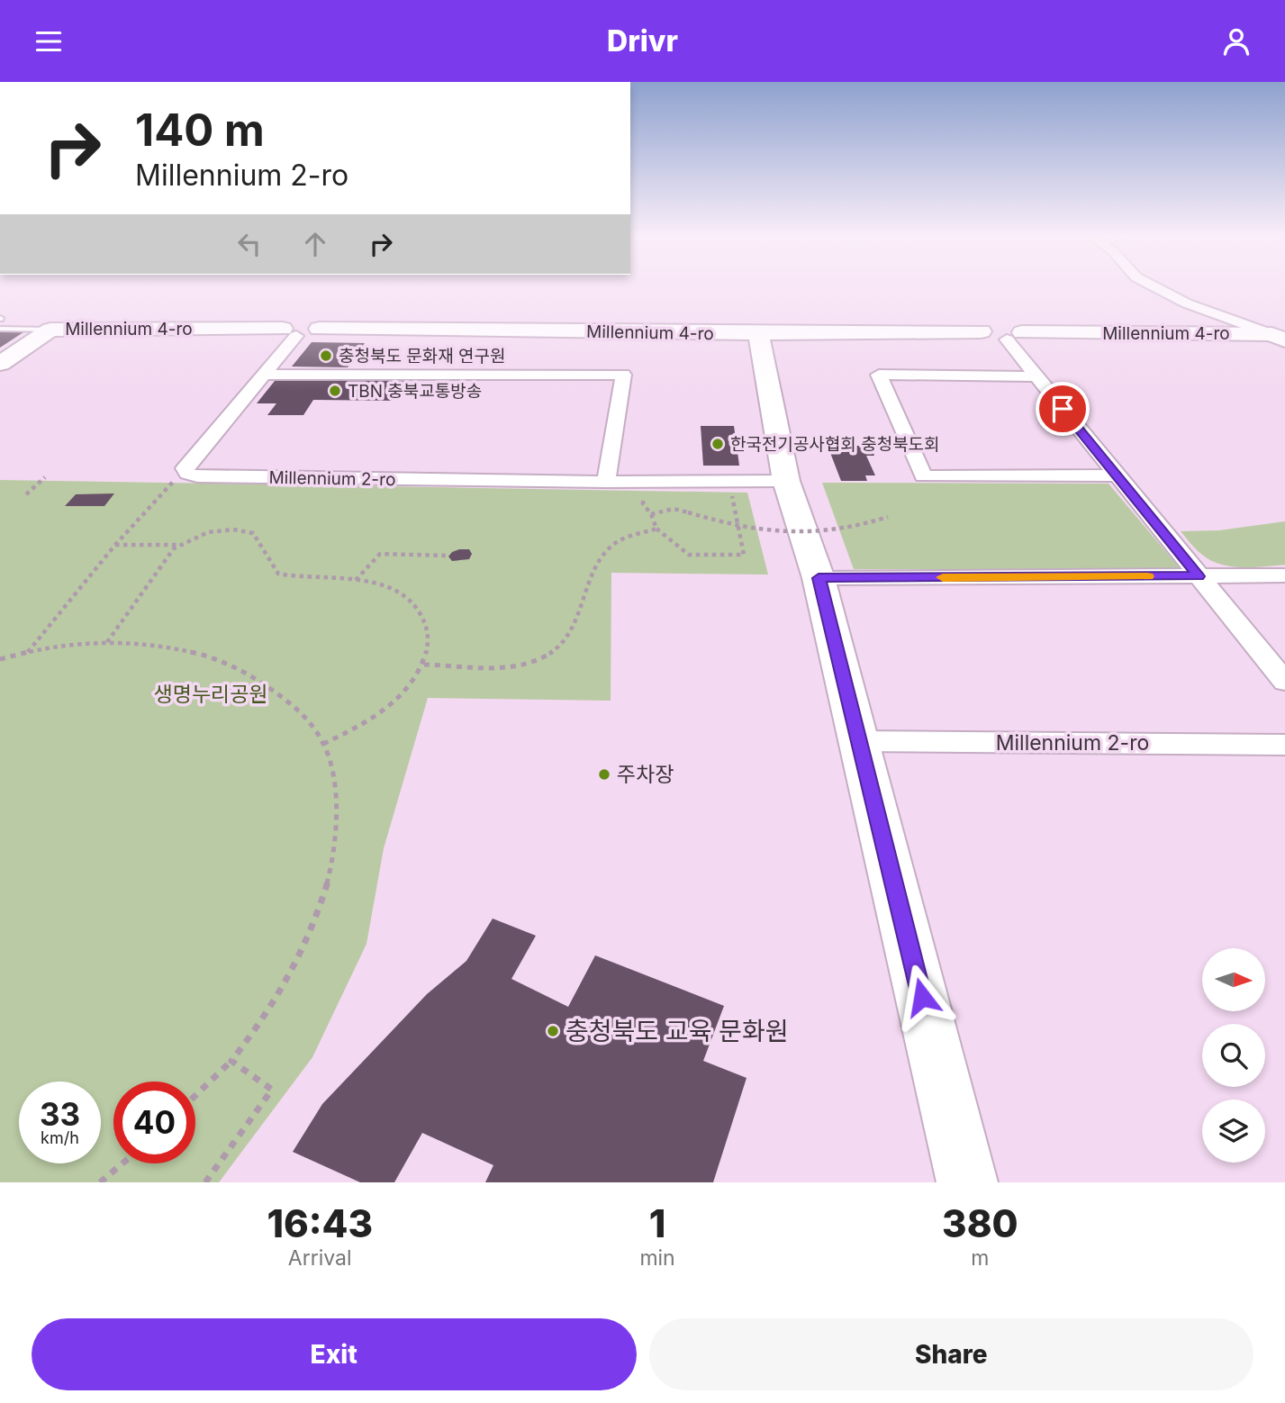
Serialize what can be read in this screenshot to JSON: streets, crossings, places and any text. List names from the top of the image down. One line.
{"streets":{"street":["Millennium 4-ro","Millennium 2-ro"]},"parks":["생명누리공원"],"places":["충청북도 문화재 연구원","TBN 충북교통방송","한국전기공사협회 충청북도회","주차장","충청북도 교육 문화원"],"north":"right","page":{"header":"Drivr","turn":["140 m","Millennium 2-ro"],"speed":"33 km/h","limit":"40","eta":["16:43","Arrival","1","min","380","m"],"buttons":["Exit","Share"]}}
